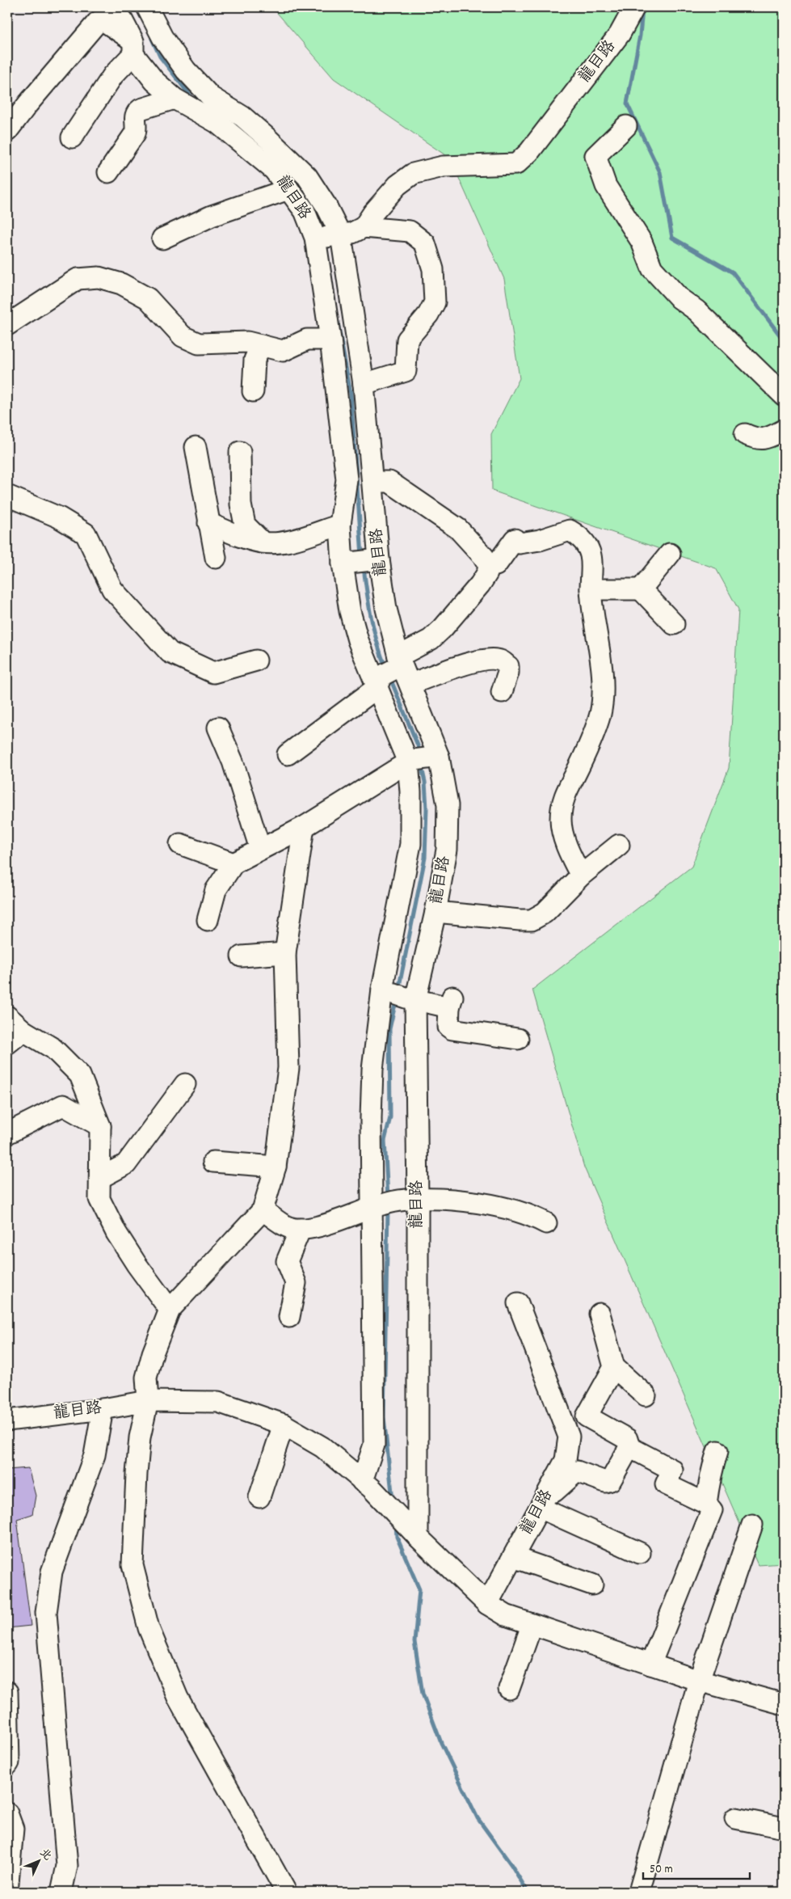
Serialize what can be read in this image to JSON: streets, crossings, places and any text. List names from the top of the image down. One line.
{"streets":{"street":["龍目路"]},"scale_bar":"50 m","north":"top right"}
